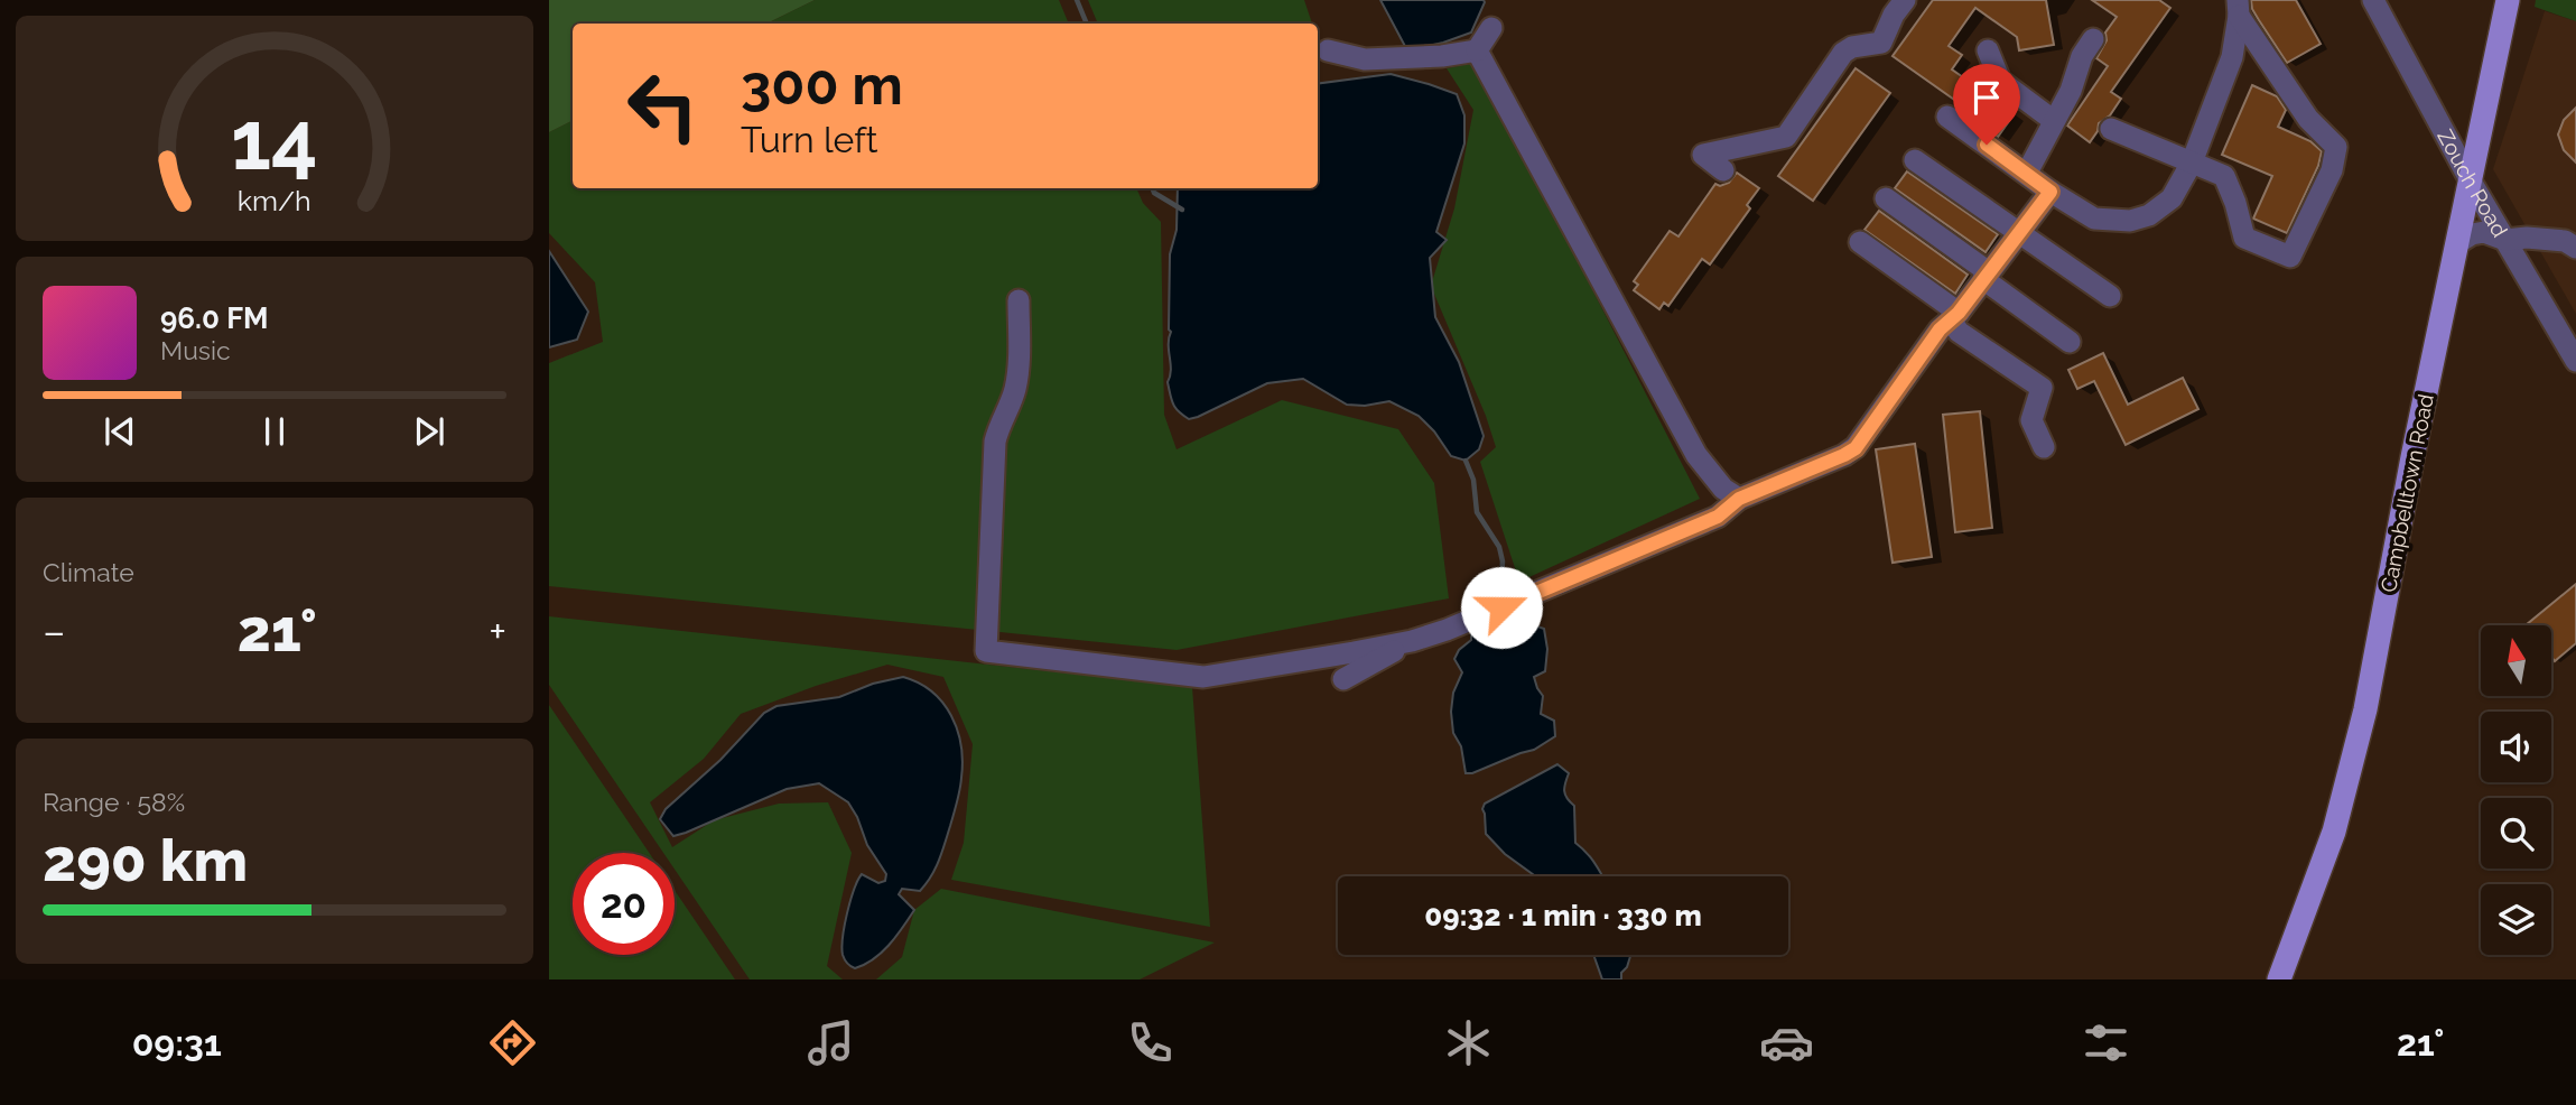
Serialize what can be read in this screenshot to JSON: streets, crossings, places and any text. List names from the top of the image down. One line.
{"streets":{"main road":["Campbelltown Road"],"street":["Zouch Road"]},"crossings":[["Zouch Road","Campbelltown Road"]],"north":"top","page":{"turn":["300 m","Turn left"],"song":["96.0 FM","Music"],"tile":["Climate",["Range · 58%","290 km"]],"heat":["−","21°","+"],"limit":"20","trip":"09:32 · 1 min · 330 m","tabs":["09:31","21°"],"gauge":["14","km/h"]}}
